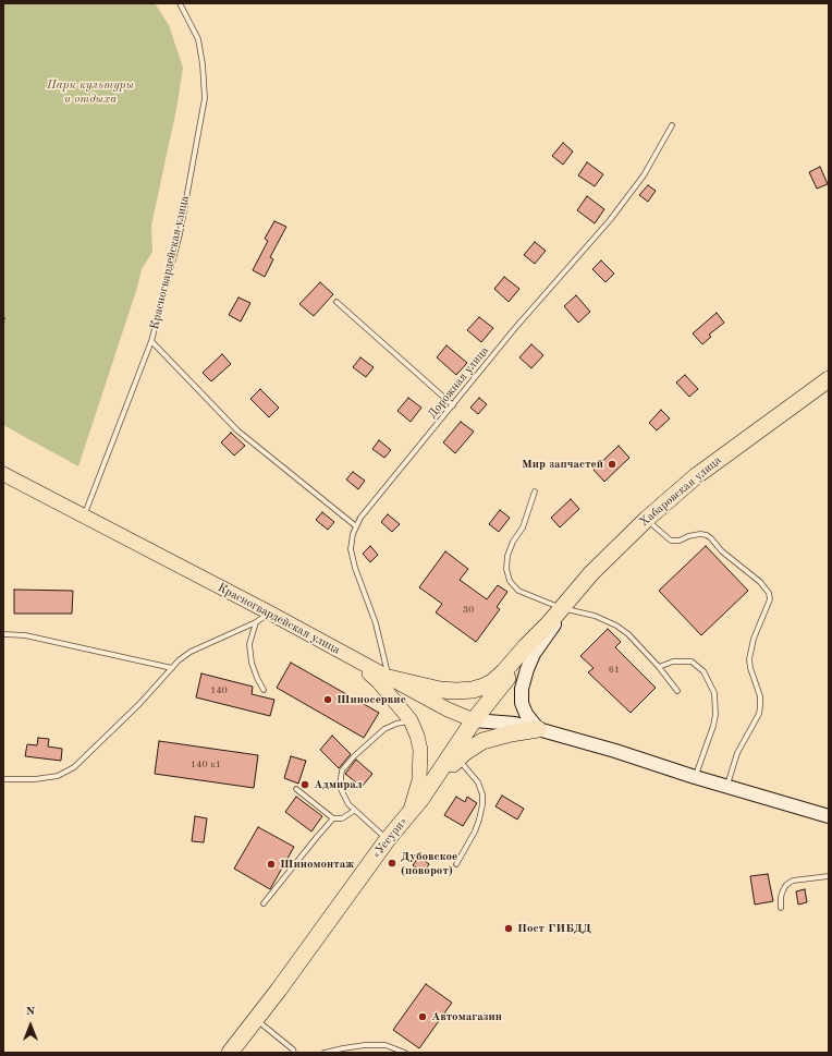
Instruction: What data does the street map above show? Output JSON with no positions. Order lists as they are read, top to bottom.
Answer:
{
  "streets": {
    "highway": ["Хабаровская улица", "«Уссури»"],
    "main road": ["Красногвардейская улица"],
    "lane": ["Дорожная улица"]
  },
  "crossings": [
    ["Красногвардейская улица", "Дорожная улица"],
    ["Красногвардейская улица", "«Уссури»"],
    ["Хабаровская улица", "«Уссури»"]
  ],
  "parks": ["Парк культуры и отдыха"],
  "places": [
    "Мир запчастей",
    "Шиносервис",
    "Адмирал",
    "Дубовское (поворот)",
    "Шиномонтаж",
    "Пост ГИБДД",
    "Автомагазин"
  ],
  "house_numbers": [
    "30",
    "61",
    "140",
    "140 к1"
  ],
  "north": "top"
}
